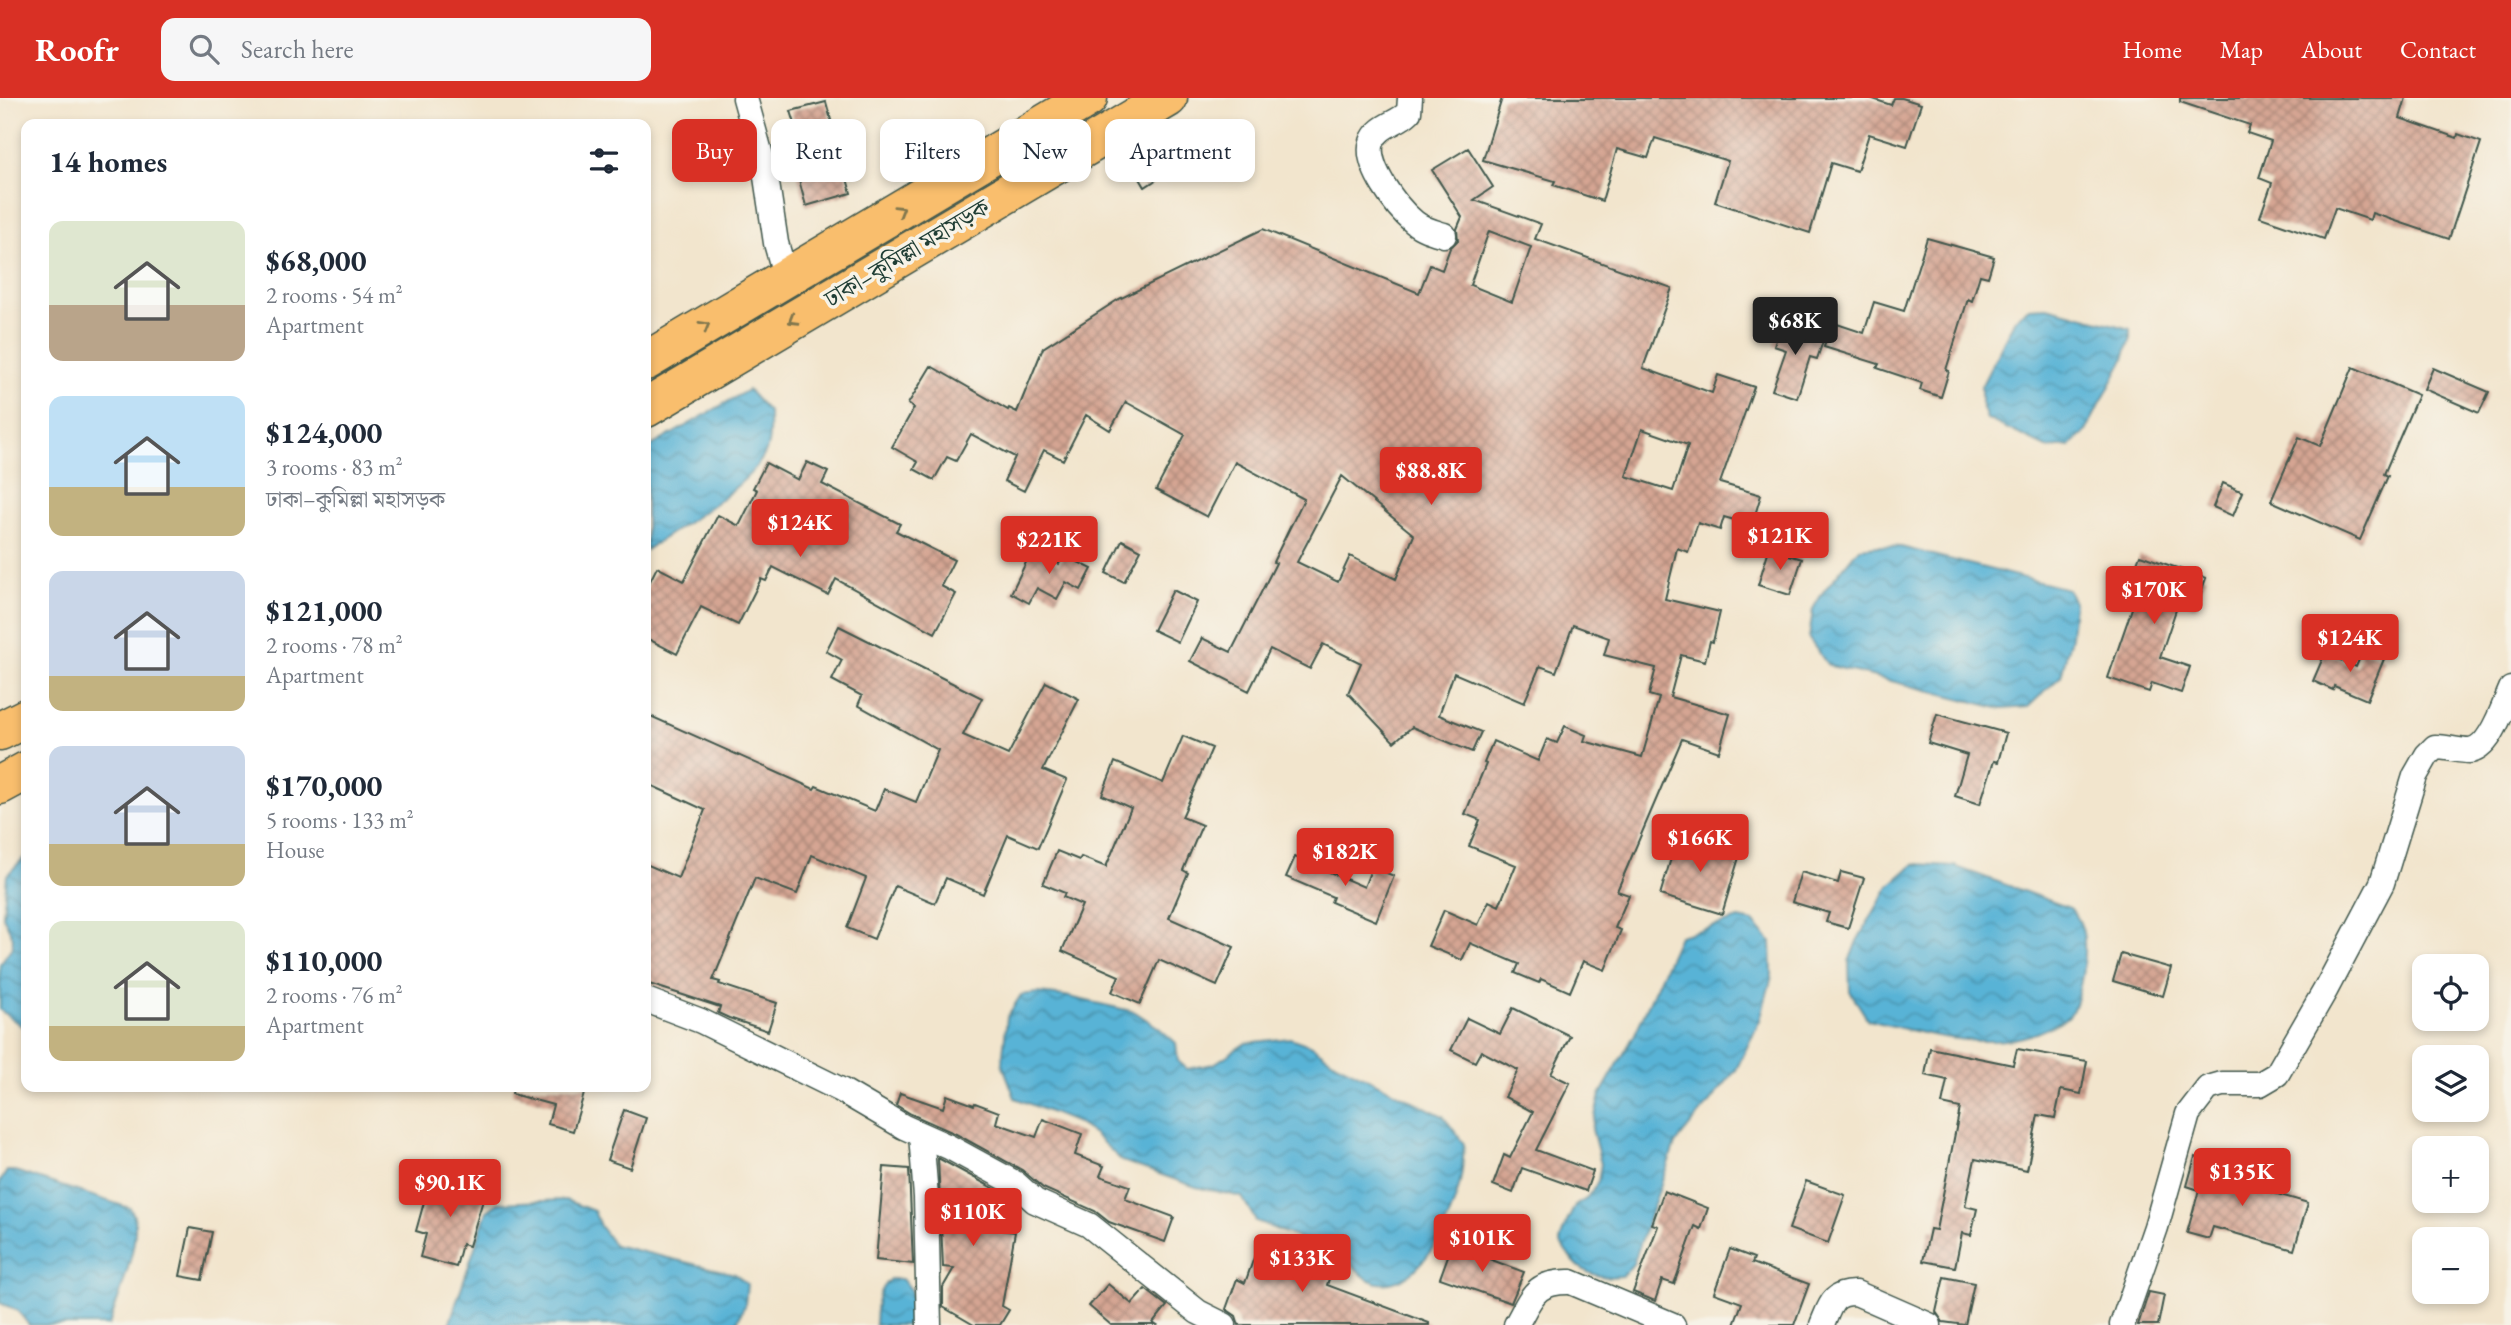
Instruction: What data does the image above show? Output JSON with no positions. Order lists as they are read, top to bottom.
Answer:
{
  "streets": {
    "highway": ["ঢাকা–কুমিল্লা মহাসড়ক"]
  },
  "page": {
    "header": "Roofr",
    "search": "Search here",
    "nav": [
      "Home",
      "Map",
      "About",
      "Contact"
    ],
    "chip": [
      "Buy",
      "Rent",
      "Filters",
      "New",
      "Apartment"
    ],
    "heading": "14 homes",
    "list": [
      {
        "name": "$68,000",
        "note": "2 rooms · 54 m² · Apartment"
      },
      {
        "name": "$124,000",
        "note": "3 rooms · 83 m² · ঢাকা–কুমিল্লা মহাসড়ক"
      },
      {
        "name": "$121,000",
        "note": "2 rooms · 78 m² · Apartment"
      },
      {
        "name": "$170,000",
        "note": "5 rooms · 133 m² · House"
      },
      {
        "name": "$110,000",
        "note": "2 rooms · 76 m² · Apartment"
      }
    ],
    "price": [
      "$68K",
      "$88.8K",
      "$124K",
      "$121K",
      "$221K",
      "$170K",
      "$124K",
      "$166K",
      "$182K",
      "$135K",
      "$90.1K",
      "$110K",
      "$101K",
      "$133K"
    ],
    "map_buttons": ["+", "−"]
  }
}
